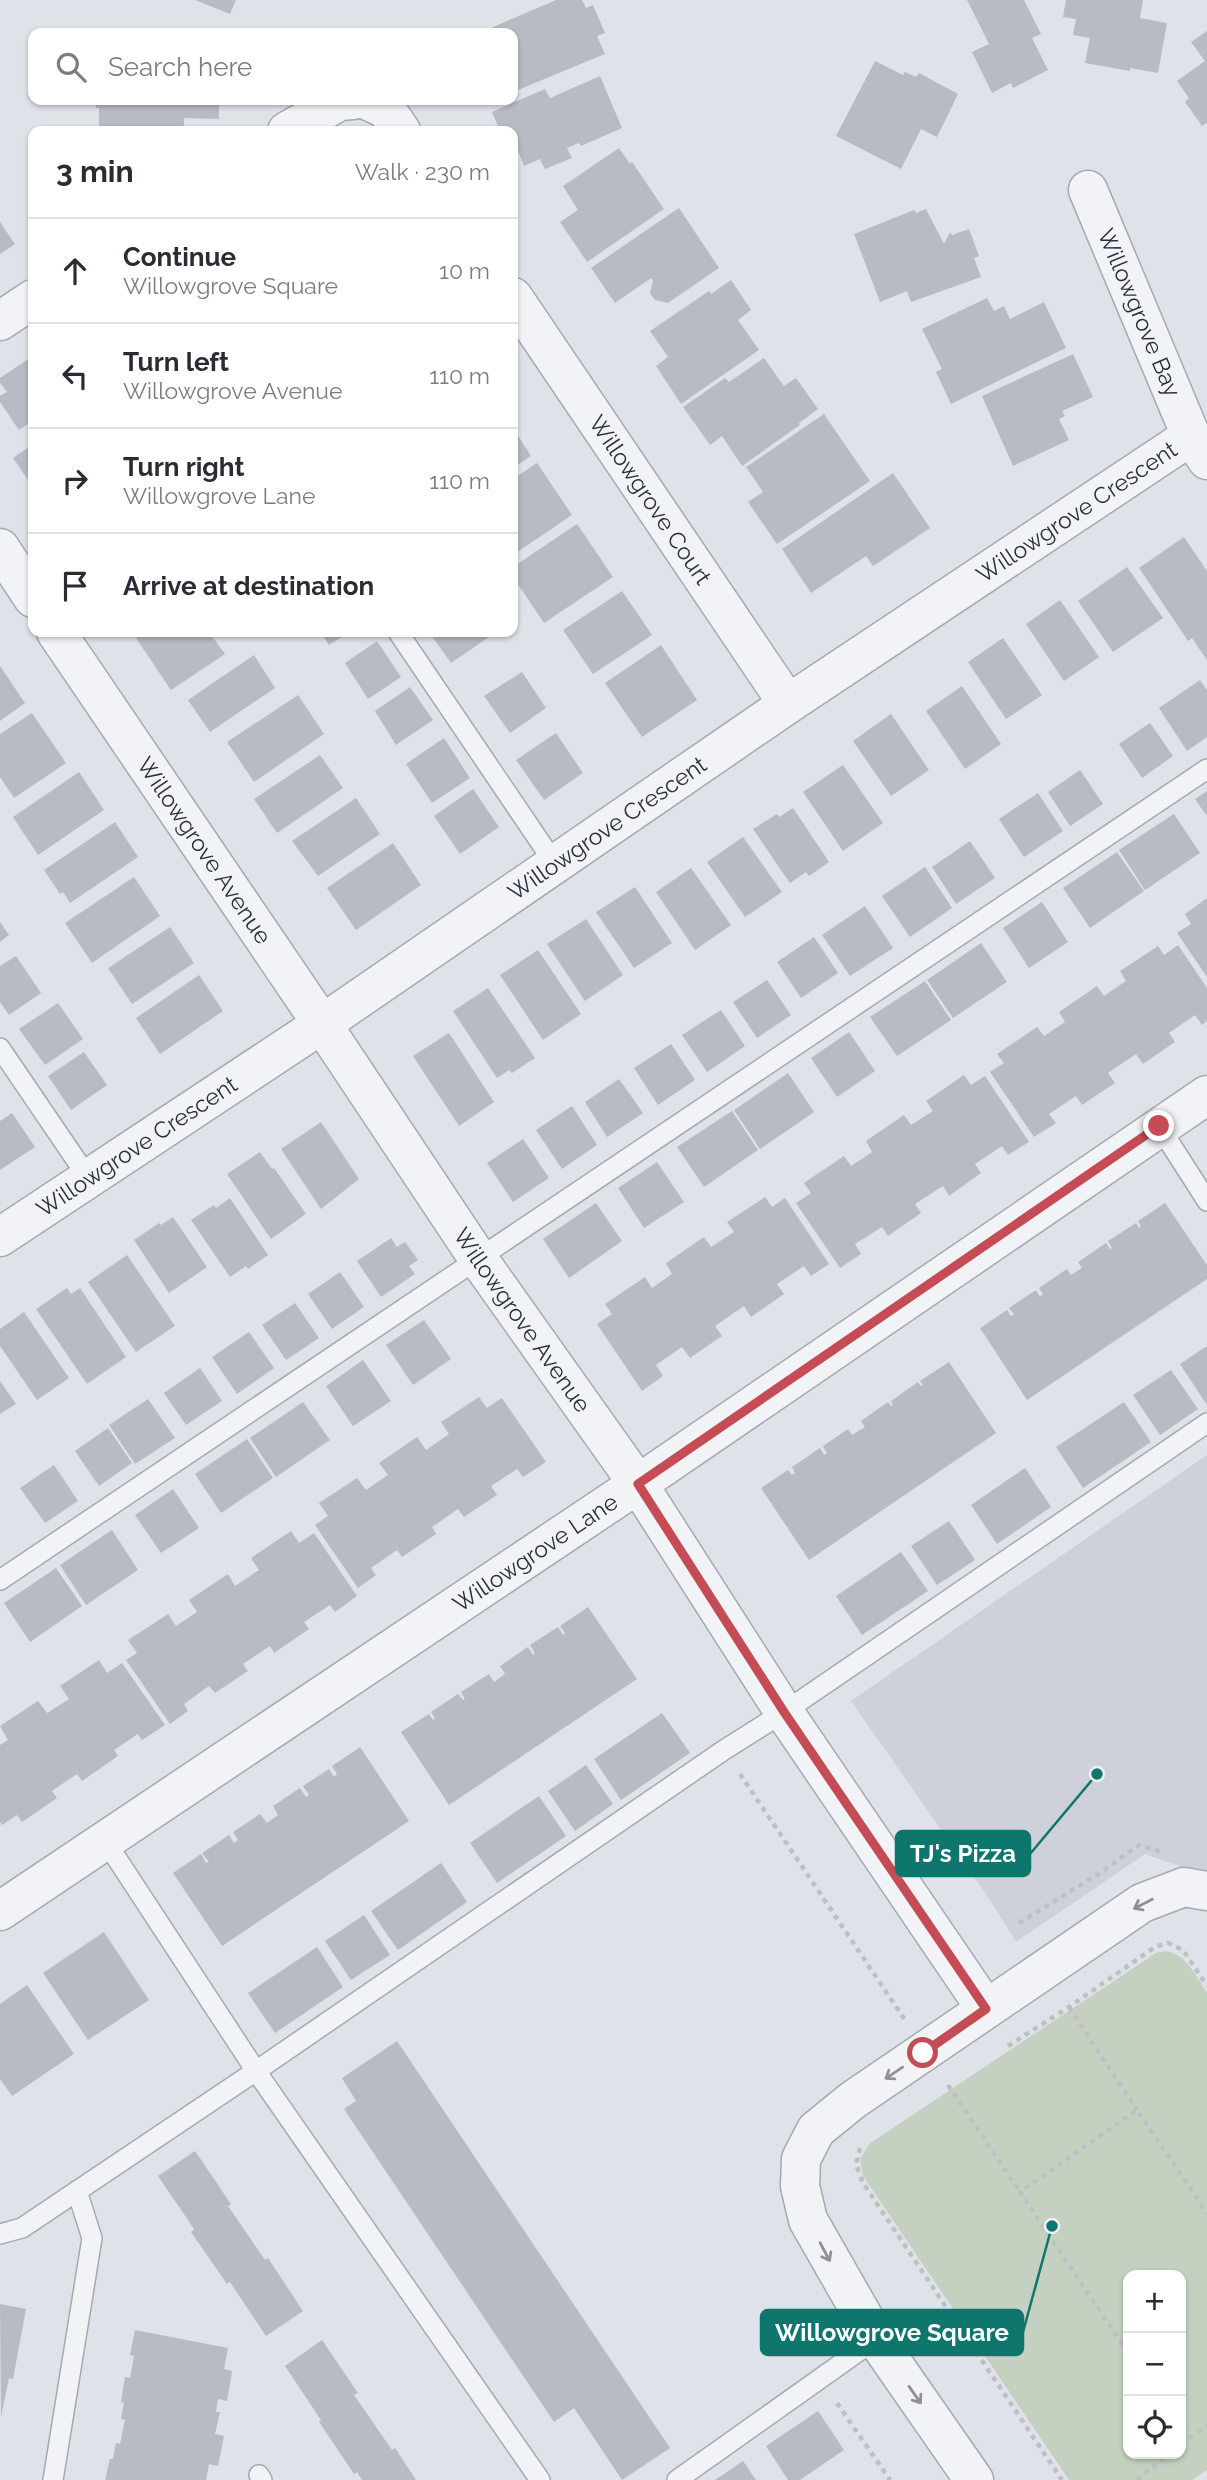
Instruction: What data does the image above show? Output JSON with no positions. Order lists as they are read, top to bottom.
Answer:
{
  "streets": {
    "street": [
      "Willowgrove Bay",
      "Willowgrove Court",
      "Willowgrove Crescent",
      "Willowgrove Avenue",
      "Willowgrove Lane"
    ]
  },
  "crossings": [
    ["Willowgrove Bay", "Willowgrove Crescent"],
    ["Willowgrove Court", "Willowgrove Crescent"],
    ["Willowgrove Crescent", "Willowgrove Avenue"],
    ["Willowgrove Avenue", "Willowgrove Lane"]
  ],
  "places": ["TJ's Pizza", "Willowgrove Square"],
  "page": {
    "search": "Search here",
    "heading": ["3 min", "Walk · 230 m"],
    "list": [
      ["Continue", "Willowgrove Square", "10 m"],
      ["Turn left", "Willowgrove Avenue", "110 m"],
      ["Turn right", "Willowgrove Lane", "110 m"],
      "Arrive at destination"
    ],
    "map_buttons": ["+", "−"]
  }
}
